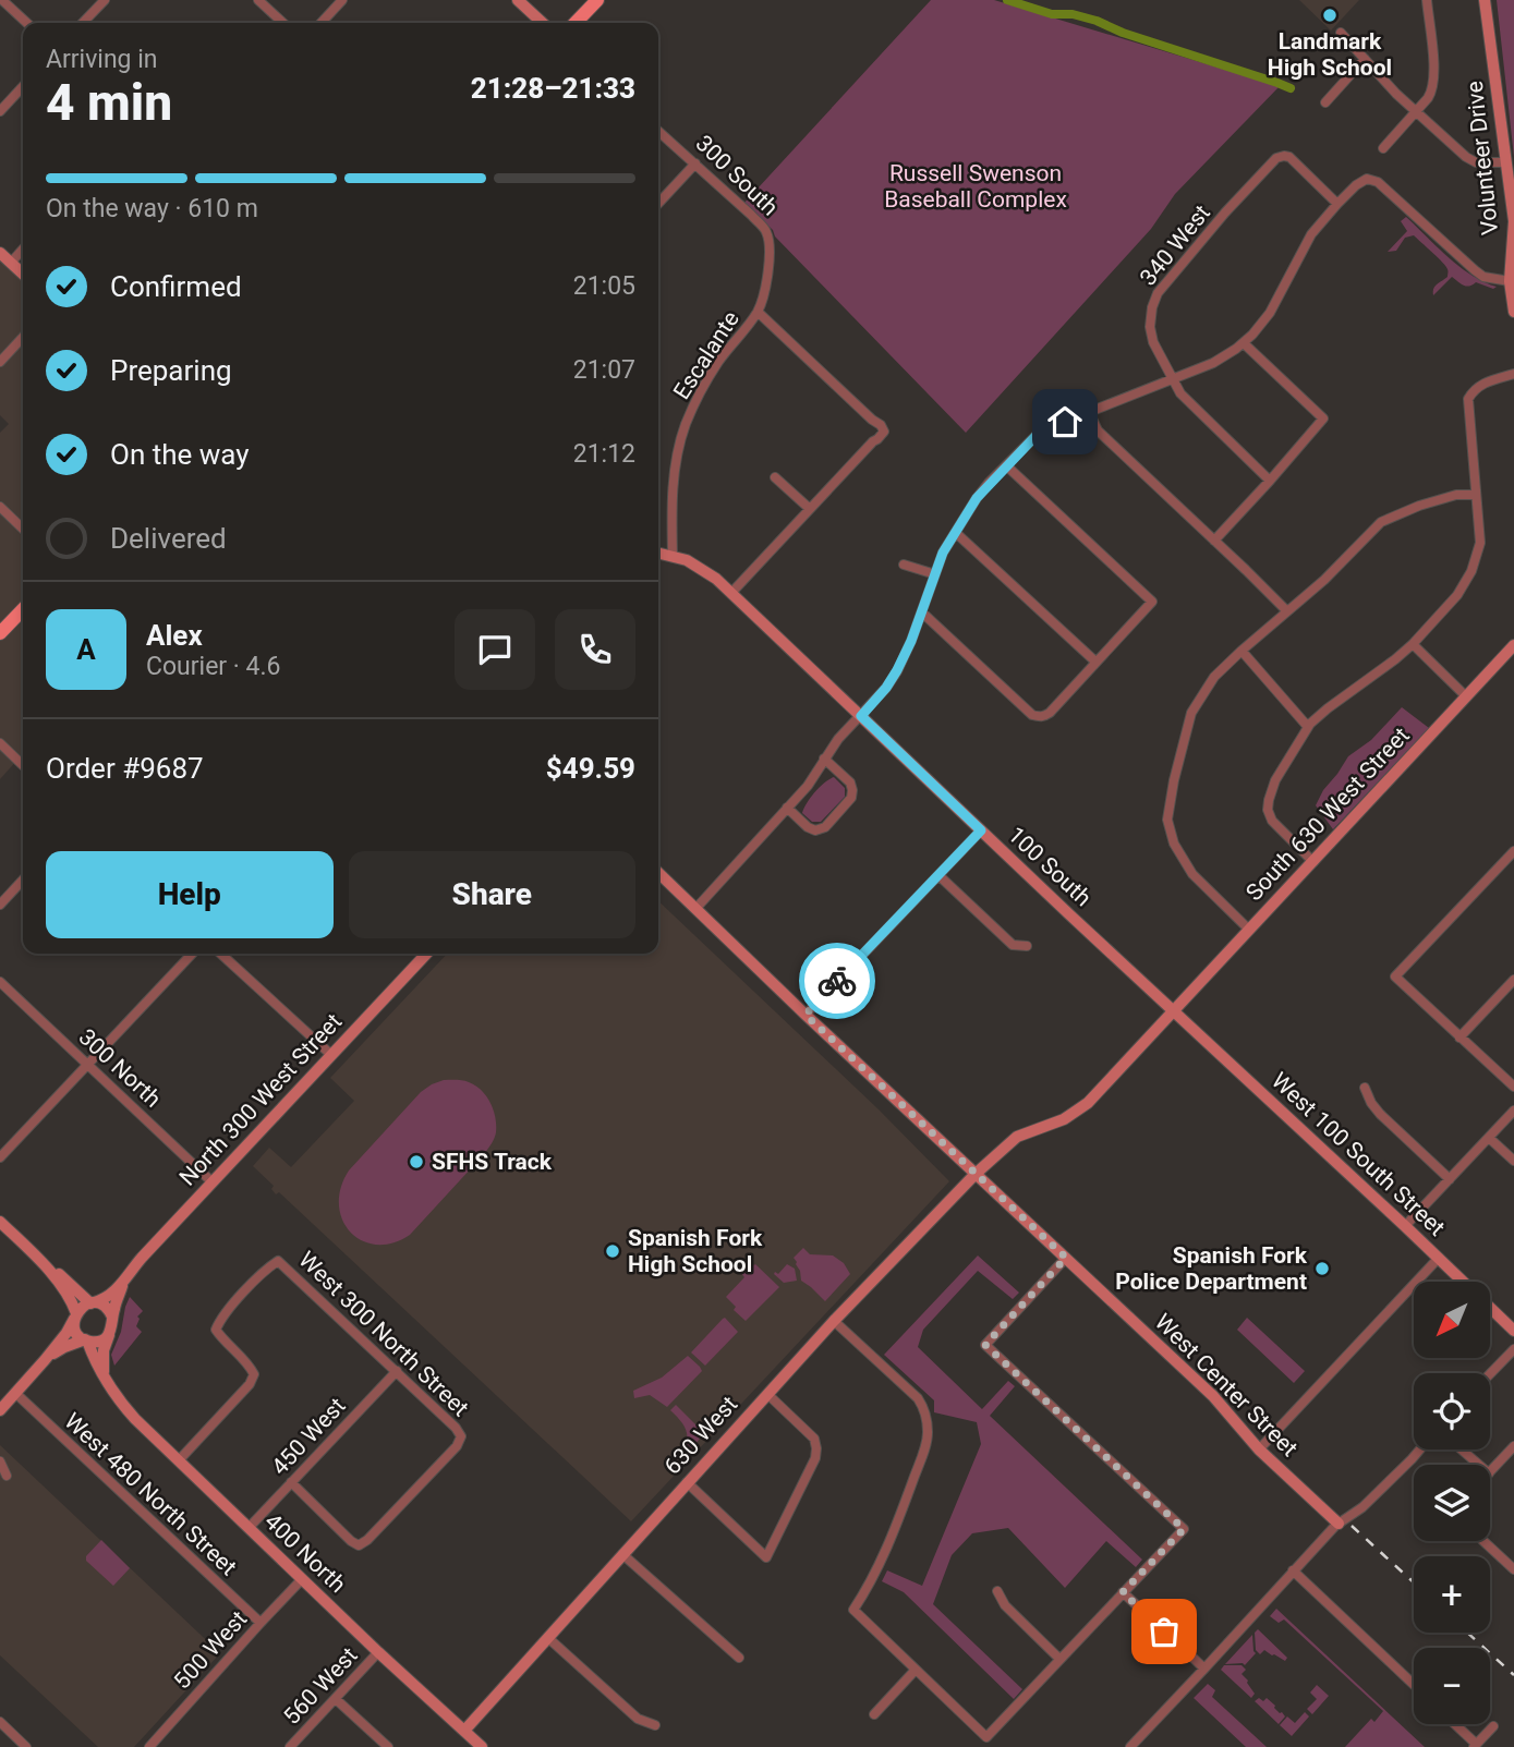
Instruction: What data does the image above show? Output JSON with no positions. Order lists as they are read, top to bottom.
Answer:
{
  "streets": {
    "street": [
      "Volunteer Drive",
      "300 South",
      "340 West",
      "Escalante",
      "South 630 West Street",
      "100 South",
      "300 North",
      "North 300 West Street",
      "West 100 South Street",
      "West 300 North Street",
      "West Center Street",
      "630 West",
      "450 West",
      "West 480 North Street",
      "400 North",
      "500 West",
      "560 West"
    ]
  },
  "crossings": [
    ["300 South", "Escalante"],
    ["Escalante", "100 South"],
    ["South 630 West Street", "100 South"],
    ["South 630 West Street", "West 100 South Street"],
    ["South 630 West Street", "West Center Street"],
    ["South 630 West Street", "630 West"],
    ["100 South", "West 100 South Street"],
    ["300 North", "North 300 West Street"],
    ["West 300 North Street", "450 West"],
    ["West 300 North Street", "400 North"],
    ["West Center Street", "630 West"],
    ["630 West", "400 North"],
    ["450 West", "400 North"],
    ["West 480 North Street", "500 West"],
    ["400 North", "500 West"],
    ["400 North", "560 West"]
  ],
  "parks": ["Russell Swenson Baseball Complex"],
  "places": [
    "Landmark High School",
    "SFHS Track",
    "Spanish Fork High School",
    "Spanish Fork Police Department"
  ],
  "north": "bottom left",
  "page": {
    "heading": ["4 min", "Arriving in", "21:28–21:33"],
    "panel": [
      "Alex",
      "Courier · 4.6",
      "Order #9687",
      "$49.59"
    ],
    "bar": "On the way · 610 m",
    "list": [
      ["Confirmed", "21:05"],
      ["Preparing", "21:07"],
      ["On the way", "21:12"],
      "Delivered"
    ],
    "round": "A",
    "buttons": ["Help", "Share"],
    "map_buttons": ["+", "−"]
  }
}
